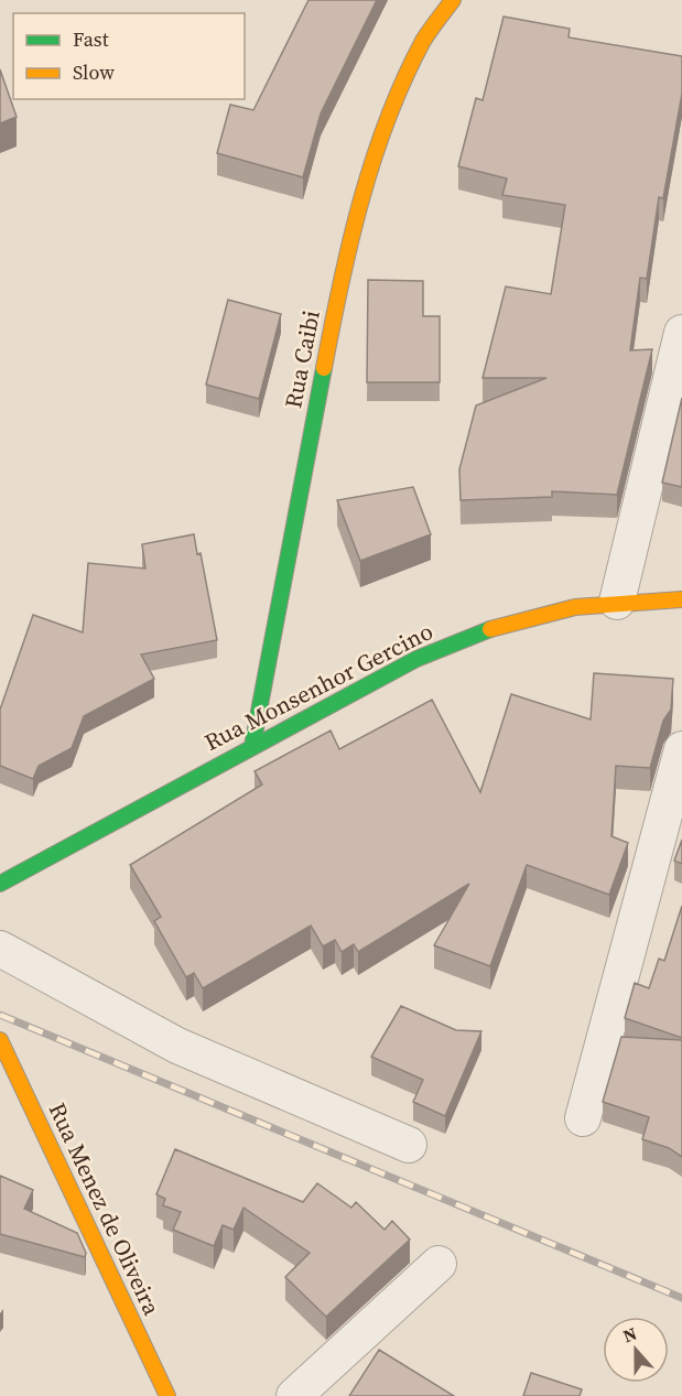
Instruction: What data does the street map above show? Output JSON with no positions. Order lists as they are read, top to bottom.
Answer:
{
  "streets": {
    "main road": ["Rua Caibi", "Rua Monsenhor Gercino", "Rua Menez de Oliveira"]
  },
  "crossings": [
    ["Rua Caibi", "Rua Monsenhor Gercino"]
  ],
  "legend": ["Fast", "Slow"],
  "north": "top"
}
